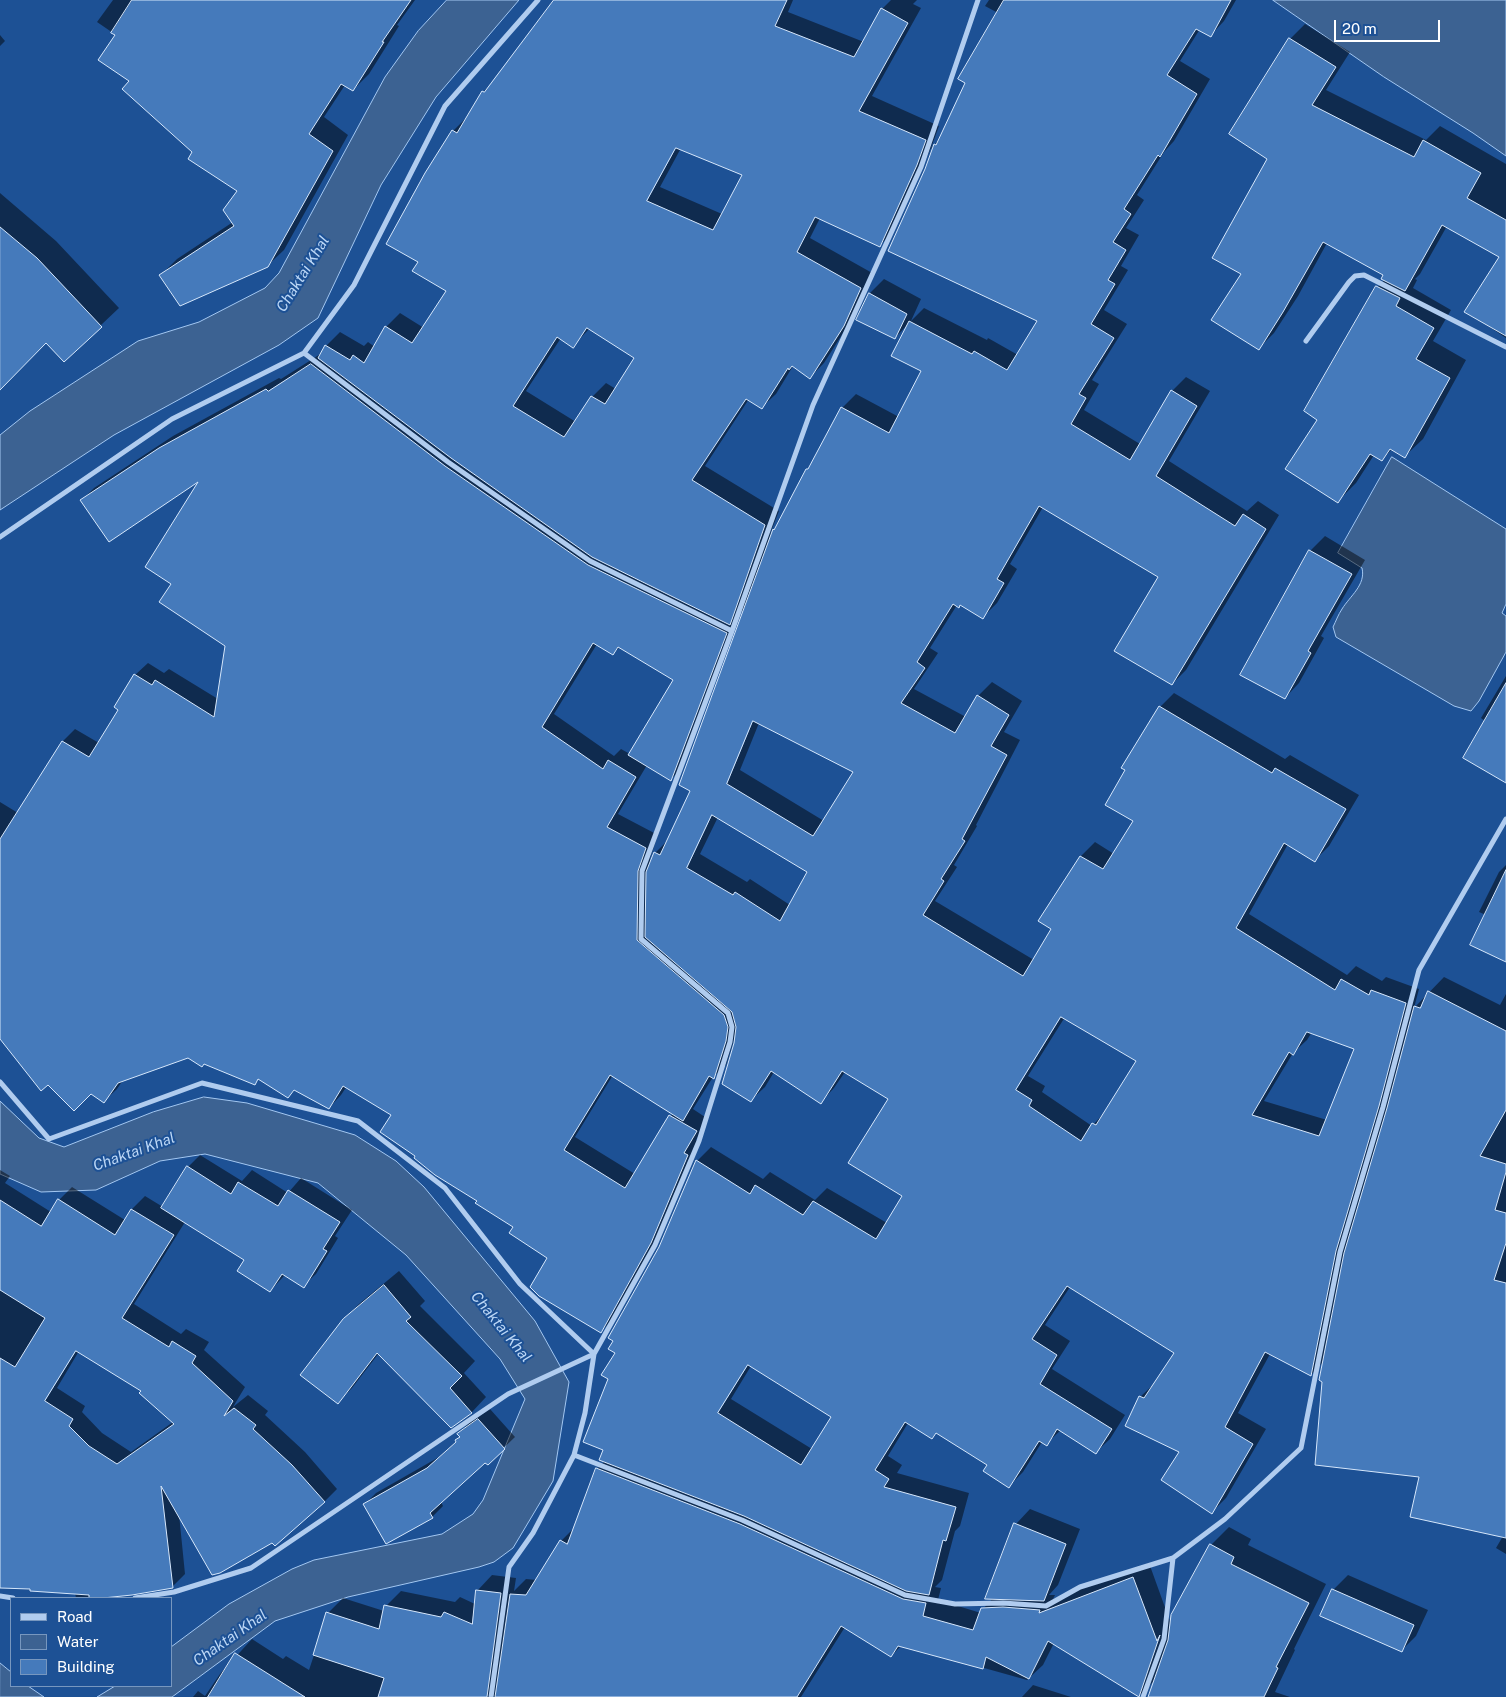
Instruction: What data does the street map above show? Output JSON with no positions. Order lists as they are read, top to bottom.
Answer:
{
  "water": ["Chaktai Khal"],
  "legend": ["Road", "Water", "Building"],
  "scale_bar": "20 m"
}
